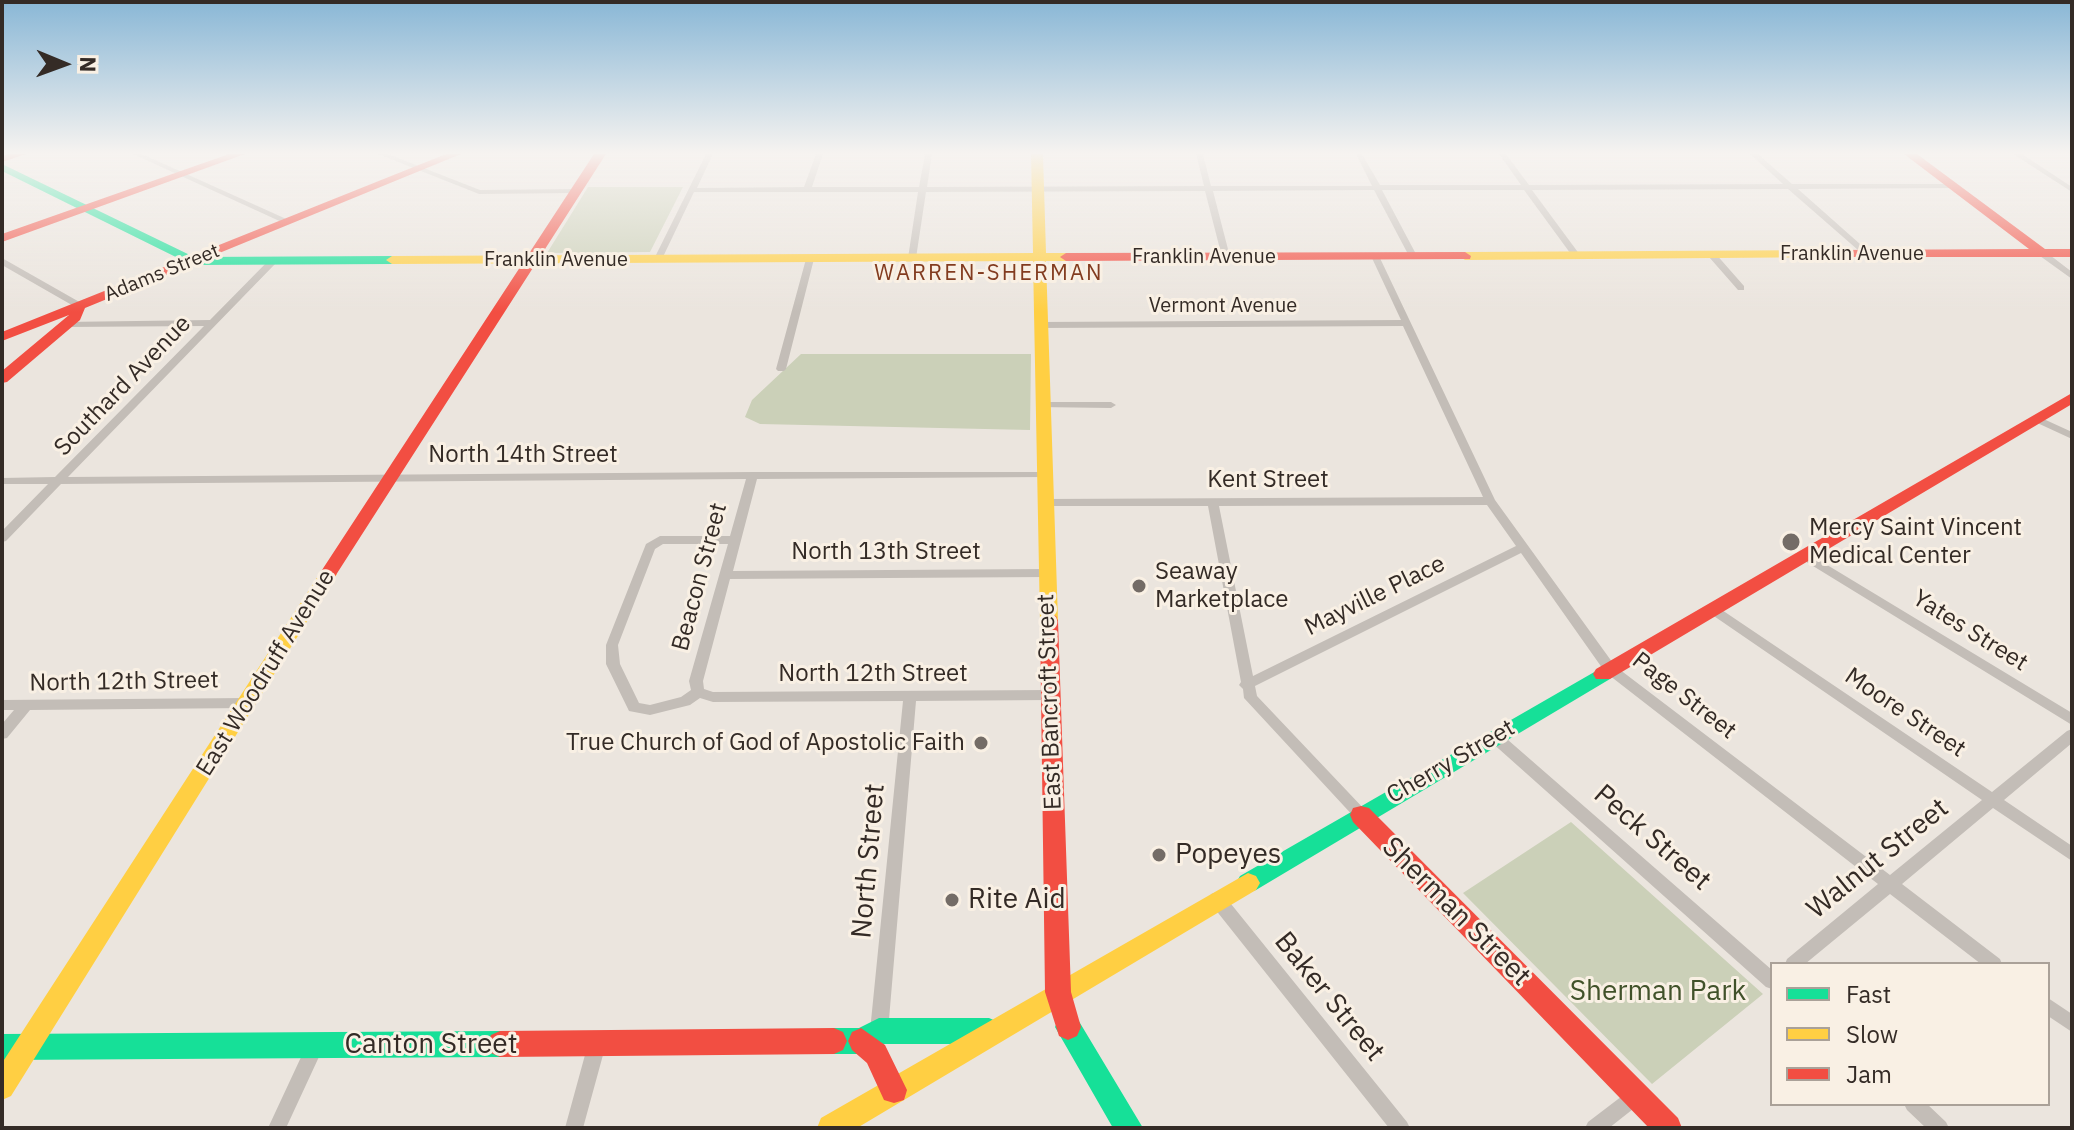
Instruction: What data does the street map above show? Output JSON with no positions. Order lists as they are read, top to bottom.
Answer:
{
  "streets": {
    "street": [
      "Franklin Avenue",
      "Adams Street",
      "Vermont Avenue",
      "Southard Avenue",
      "North 14th Street",
      "Kent Street",
      "North 13th Street",
      "Beacon Street",
      "Mayville Place",
      "Yates Street",
      "East Woodruff Avenue",
      "North 12th Street",
      "Page Street",
      "East Bancroft Street",
      "Moore Street",
      "Cherry Street",
      "Peck Street",
      "Walnut Street",
      "North Street",
      "Sherman Street",
      "Baker Street",
      "Canton Street"
    ]
  },
  "crossings": [
    ["Franklin Avenue", "Adams Street"],
    ["Franklin Avenue", "Southard Avenue"],
    ["Franklin Avenue", "East Woodruff Avenue"],
    ["Franklin Avenue", "Page Street"],
    ["Franklin Avenue", "East Bancroft Street"],
    ["Vermont Avenue", "Page Street"],
    ["Vermont Avenue", "East Bancroft Street"],
    ["Southard Avenue", "North 14th Street"],
    ["North 14th Street", "Beacon Street"],
    ["North 14th Street", "East Woodruff Avenue"],
    ["North 14th Street", "East Bancroft Street"],
    ["Kent Street", "Page Street"],
    ["Kent Street", "East Bancroft Street"],
    ["Kent Street", "Sherman Street"],
    ["North 13th Street", "Beacon Street"],
    ["North 13th Street", "East Bancroft Street"],
    ["Beacon Street", "North 12th Street"],
    ["Mayville Place", "Page Street"],
    ["Mayville Place", "Sherman Street"],
    ["Yates Street", "Cherry Street"],
    ["East Woodruff Avenue", "North 12th Street"],
    ["East Woodruff Avenue", "Canton Street"],
    ["North 12th Street", "East Bancroft Street"],
    ["North 12th Street", "North Street"],
    ["Page Street", "Cherry Street"],
    ["Page Street", "Walnut Street"],
    ["East Bancroft Street", "Cherry Street"],
    ["Moore Street", "Cherry Street"],
    ["Moore Street", "Walnut Street"],
    ["Cherry Street", "Peck Street"],
    ["Cherry Street", "Sherman Street"],
    ["Cherry Street", "Baker Street"],
    ["Cherry Street", "Canton Street"],
    ["North Street", "Canton Street"]
  ],
  "districts": ["WARREN-SHERMAN"],
  "parks": ["Sherman Park"],
  "places": [
    "Mercy Saint Vincent Medical Center",
    "Seaway Marketplace",
    "True Church of God of Apostolic Faith",
    "Popeyes",
    "Rite Aid"
  ],
  "legend": ["Fast", "Slow", "Jam"],
  "north": "right"
}
